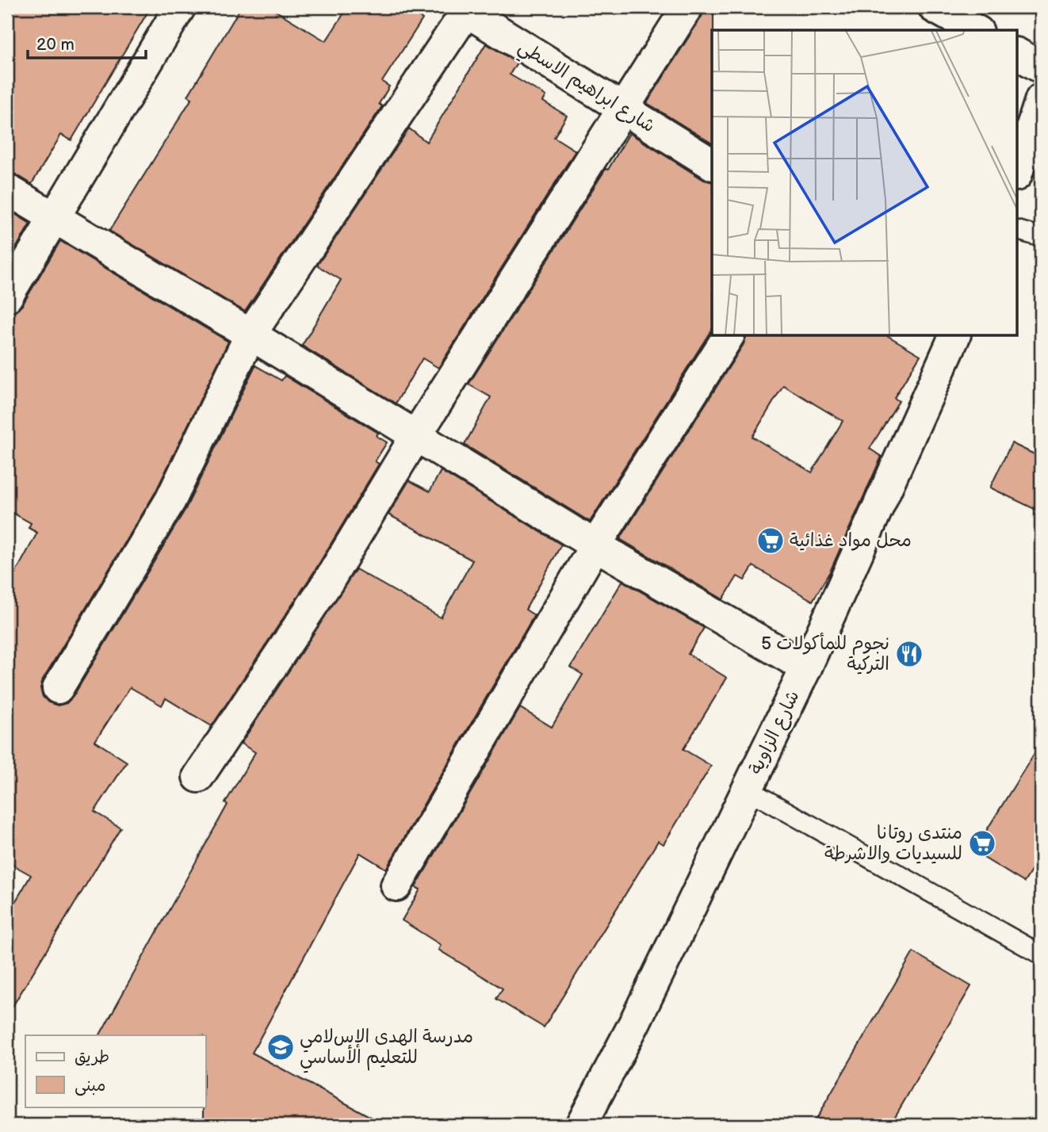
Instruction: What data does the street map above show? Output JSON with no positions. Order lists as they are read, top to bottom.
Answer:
{
  "streets": {
    "street": ["شارع ابراهيم الاسطي", "شارع الزاوية"]
  },
  "places": {
    "supermarket": ["محل مواد غذائية", "منتدى روتانا للسيديات والاشرطة"],
    "restaurant": ["5 نجوم للمأكولات التركية"],
    "school or university": ["مدرسة الهدى الإسﻻمي للتعليم الأساسي"]
  },
  "legend": ["طريق", "مبنى"],
  "scale_bar": "20 m"
}
